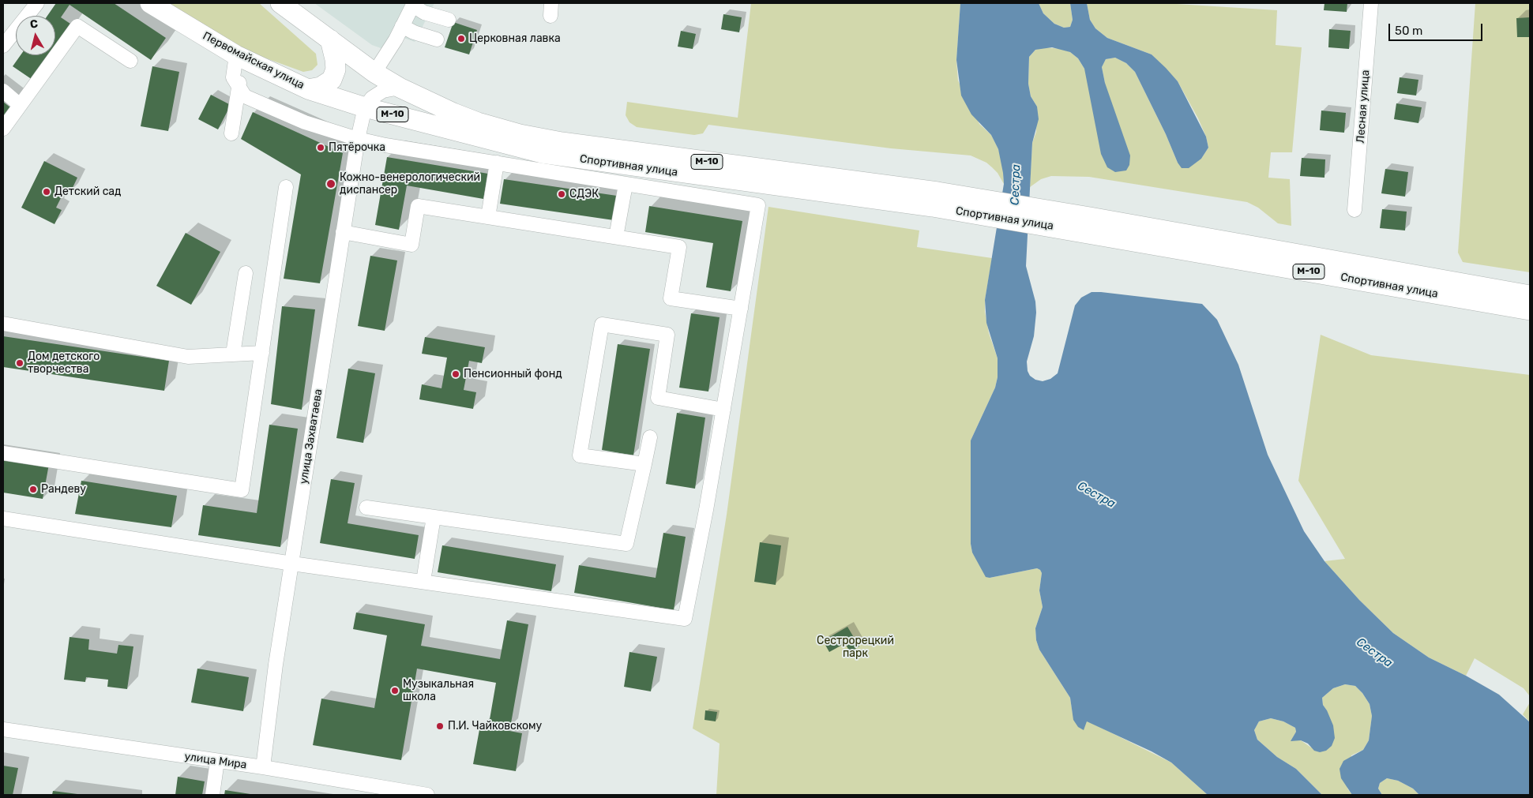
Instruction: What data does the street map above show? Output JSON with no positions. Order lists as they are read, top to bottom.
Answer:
{
  "streets": {
    "highway": ["Первомайская улица", "М-10", "Спортивная улица"],
    "street": ["Лесная улица", "улица Захватаева", "улица Мира"]
  },
  "crossings": [
    ["Первомайская улица", "М-10"],
    ["Первомайская улица", "Спортивная улица"],
    ["Первомайская улица", "улица Захватаева"],
    ["М-10", "Спортивная улица"],
    ["улица Захватаева", "улица Мира"]
  ],
  "water": ["Сестра"],
  "parks": ["Сестрорецкий парк"],
  "places": [
    "Церковная лавка",
    "Пятёрочка",
    "Кожно-венерологический диспансер",
    "Детский сад",
    "СДЭК",
    "Дом детского творчества",
    "Пенсионный фонд",
    "Рандеву",
    "Музыкальная школа",
    "П.И. Чайковскому"
  ],
  "scale_bar": "50 m",
  "north": "top"
}
